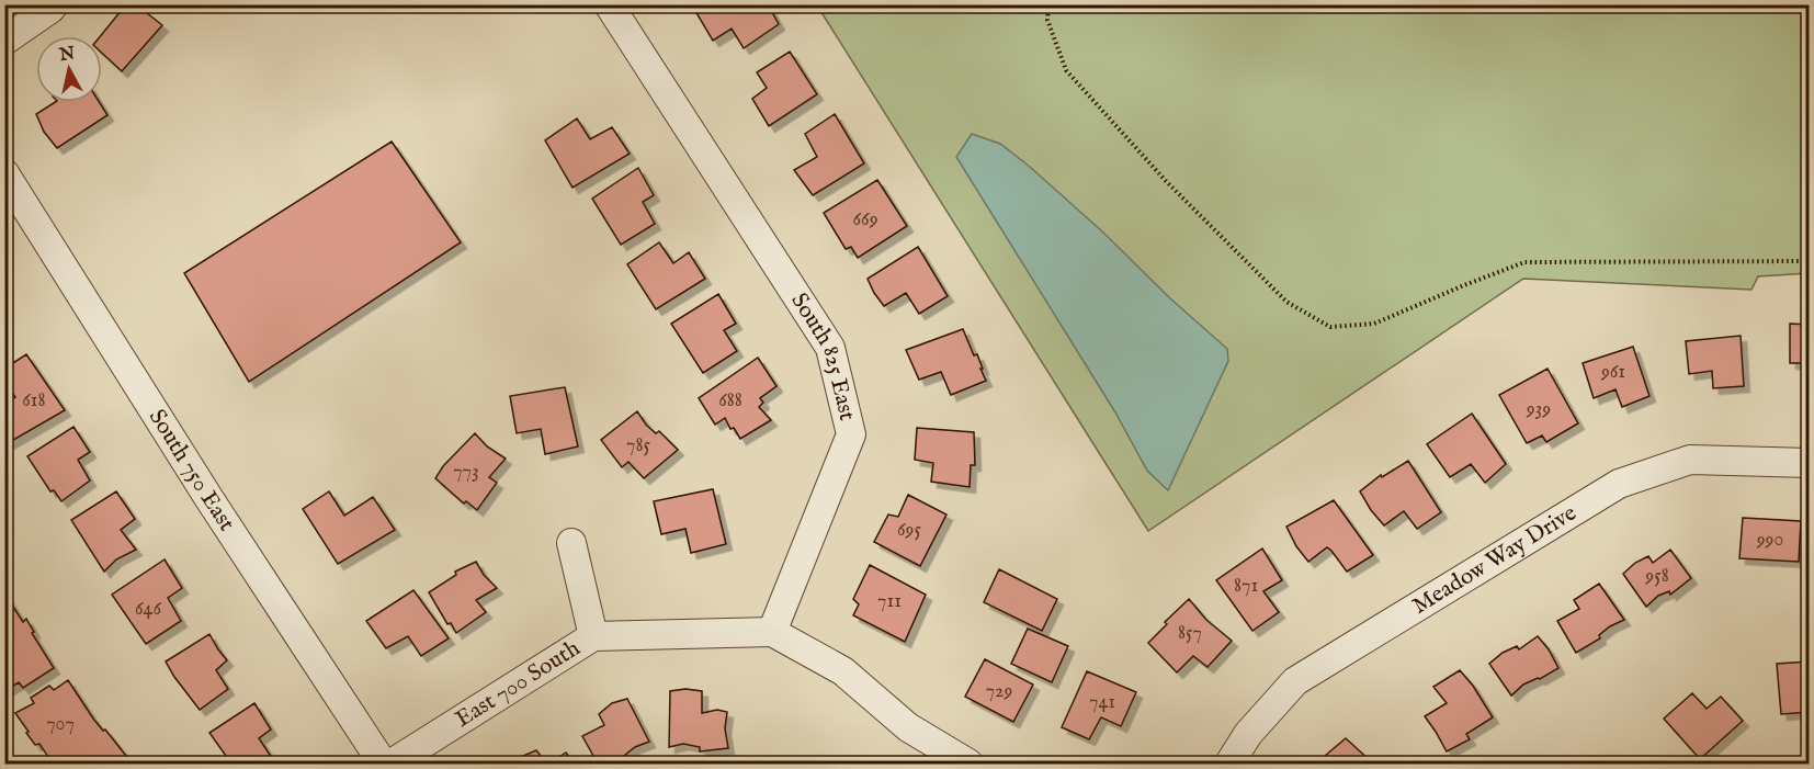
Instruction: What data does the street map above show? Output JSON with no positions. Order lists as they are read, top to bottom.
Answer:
{
  "streets": {
    "street": [
      "South 825 East",
      "South 750 East",
      "Meadow Way Drive",
      "East 700 South"
    ]
  },
  "crossings": [
    ["South 825 East", "East 700 South"]
  ],
  "house_numbers": [
    "669",
    "961",
    "618",
    "688",
    "939",
    "785",
    "773",
    "695",
    "990",
    "958",
    "871",
    "711",
    "646",
    "857",
    "729",
    "741",
    "707"
  ],
  "north": "top"
}
